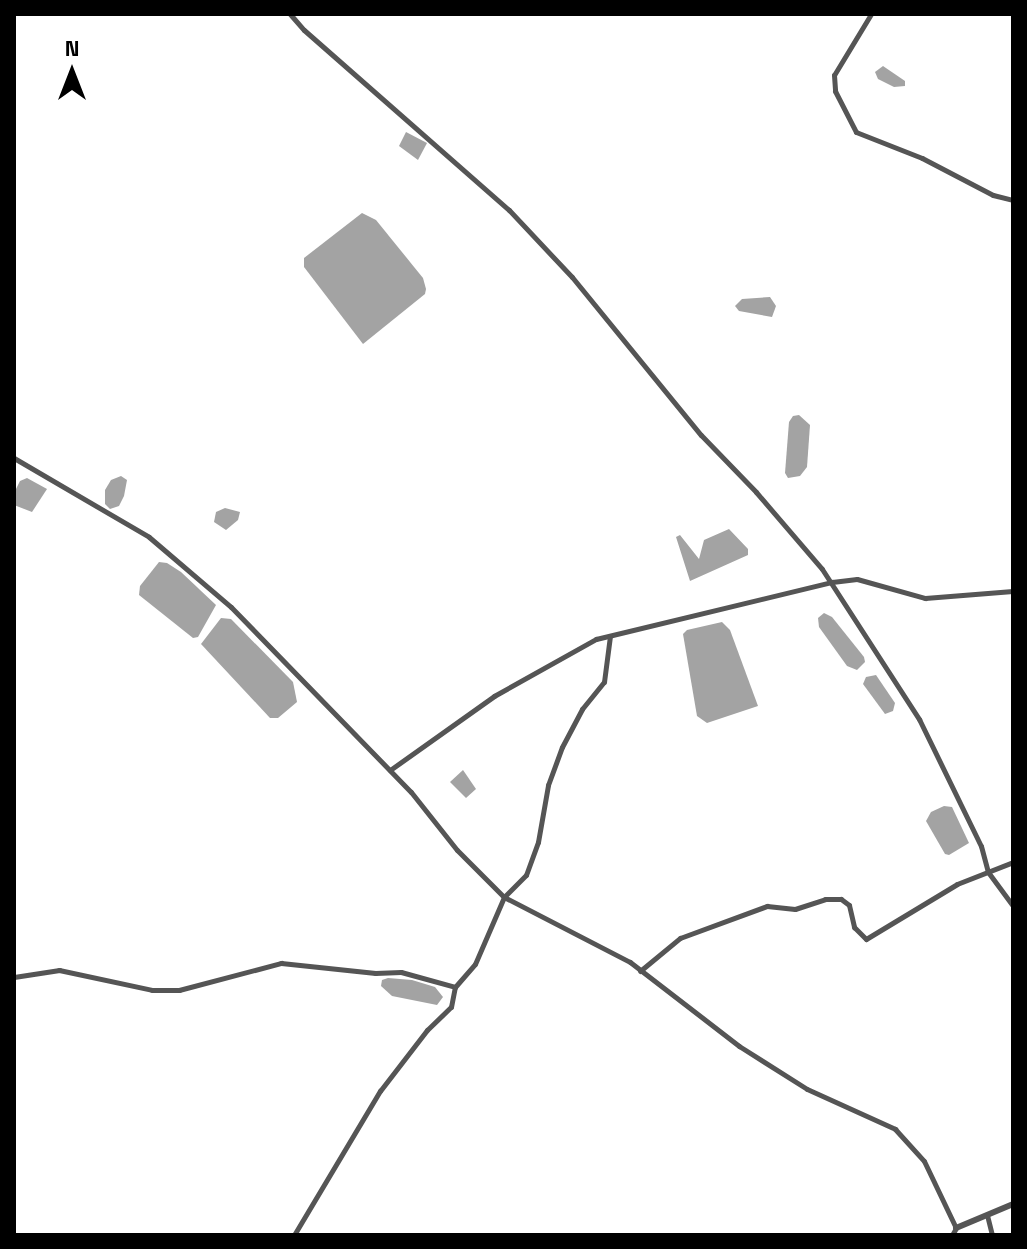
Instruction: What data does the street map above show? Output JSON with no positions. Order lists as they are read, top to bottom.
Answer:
{
  "north": "top"
}
